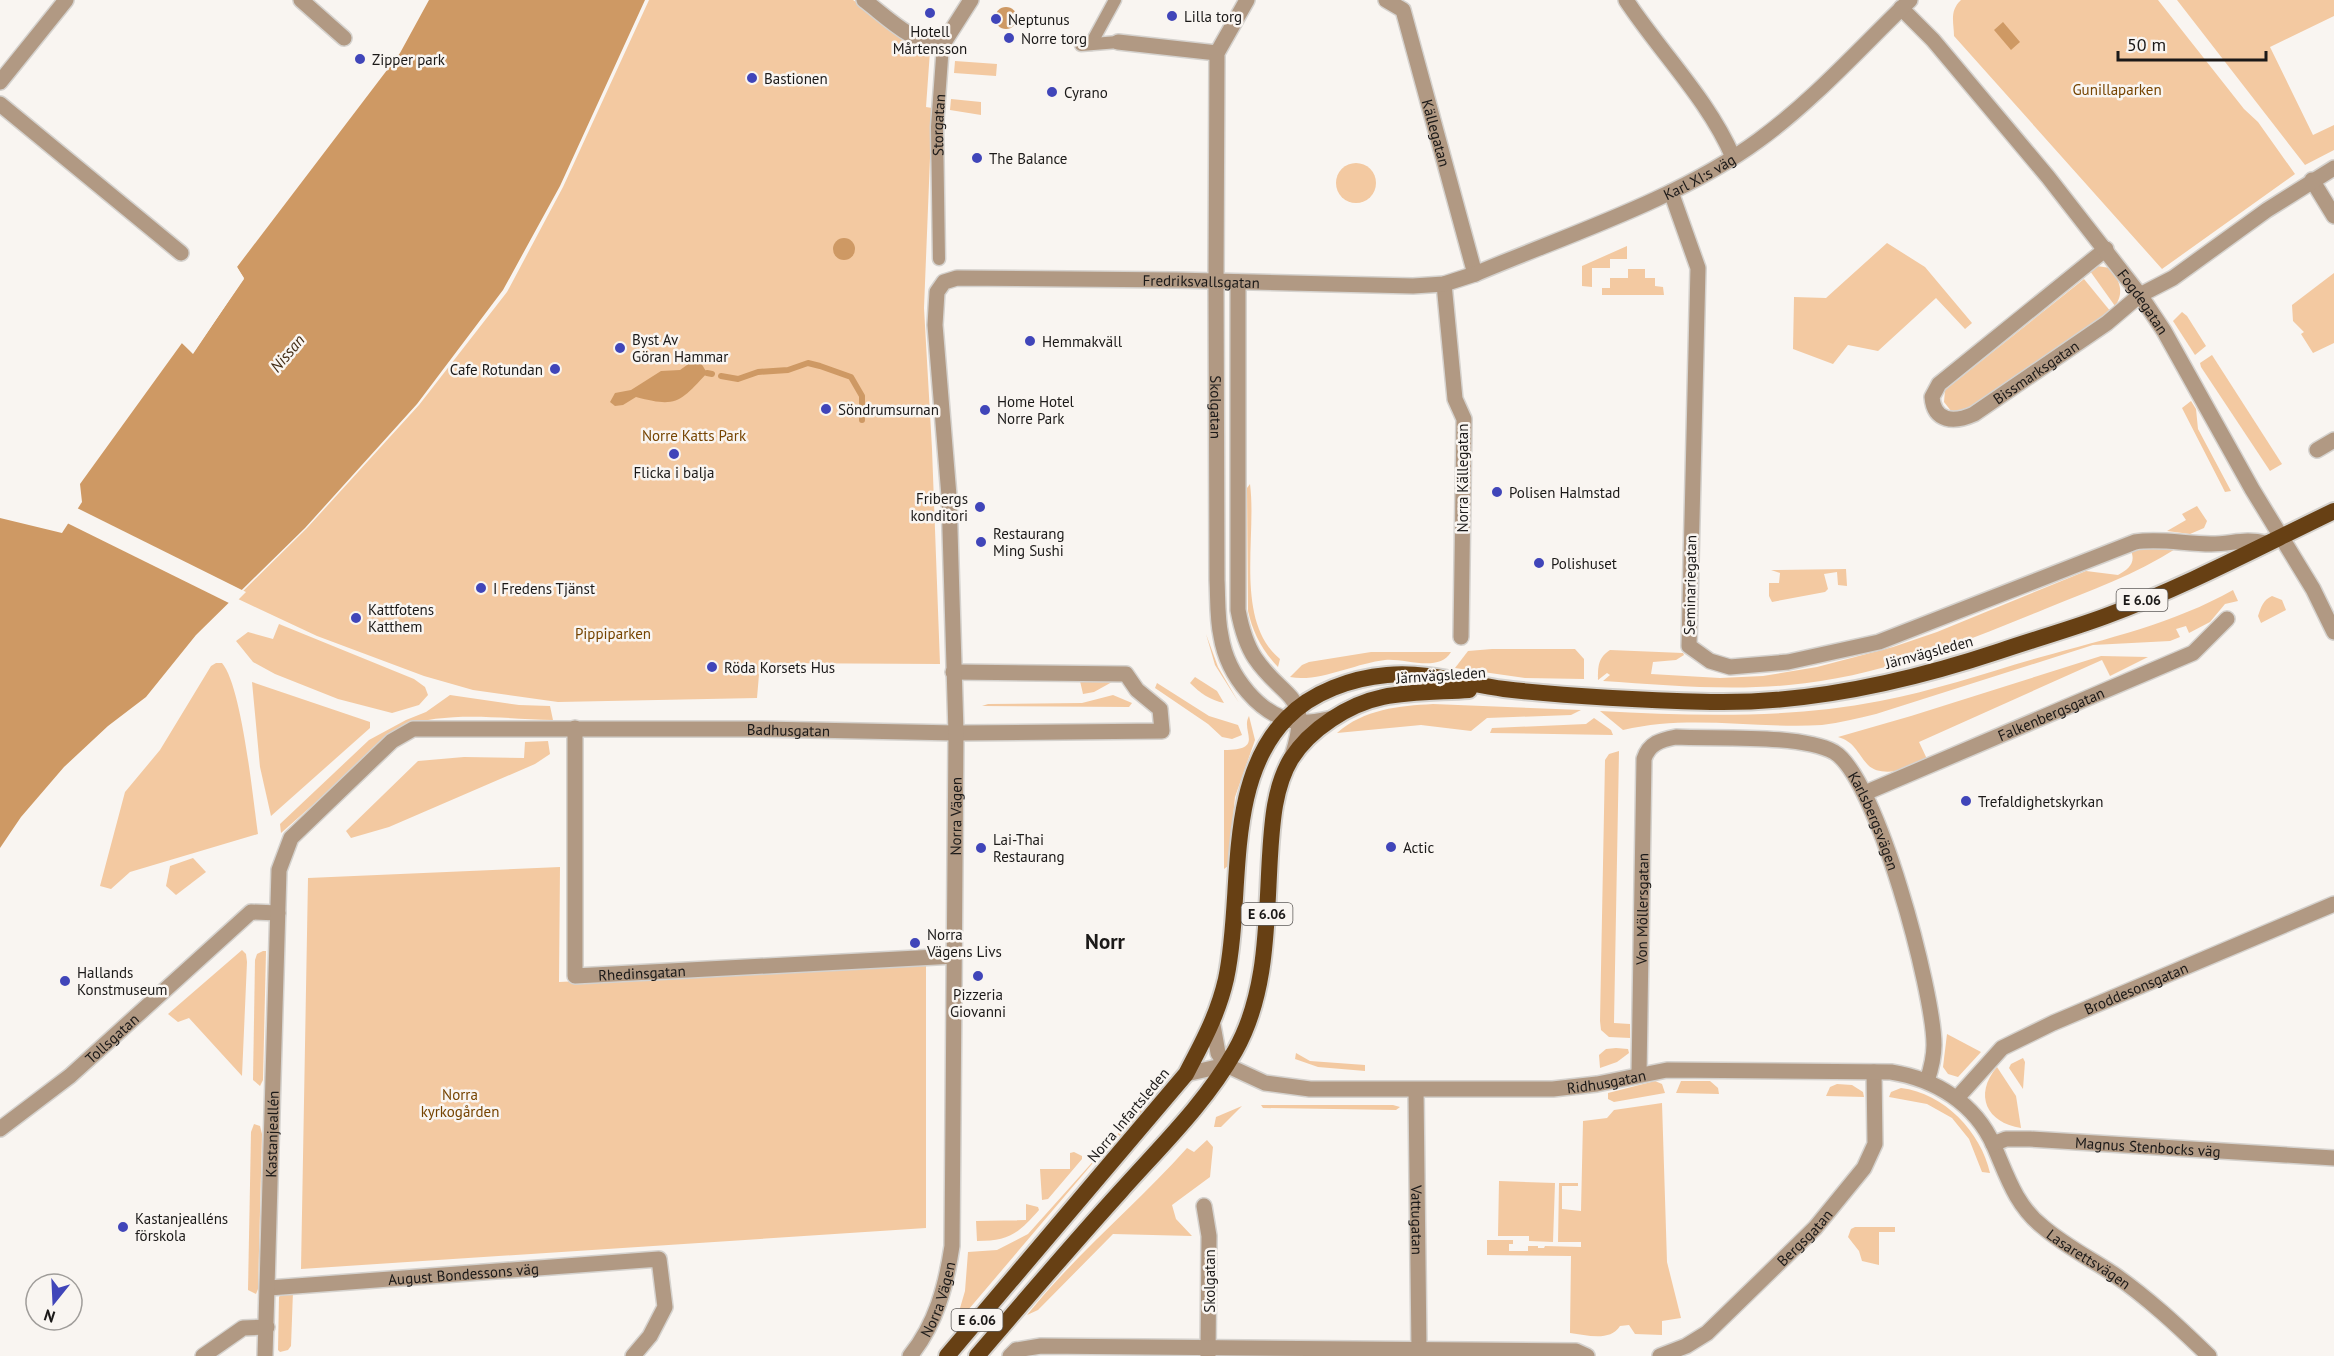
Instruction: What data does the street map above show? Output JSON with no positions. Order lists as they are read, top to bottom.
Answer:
{
  "streets": {
    "highway": ["E 6.06", "Järnvägsleden", "Norra Infartsleden"],
    "street": [
      "Storgatan",
      "Källegatan",
      "Karl XI:s väg",
      "Fredriksvallsgatan",
      "Fogdegatan",
      "Bissmarksgatan",
      "Skolgatan",
      "Norra Källegatan",
      "Seminariegatan",
      "Falkenbergsgatan",
      "Badhusgatan",
      "Norra Vägen",
      "Karlsbergsvägen",
      "Von Möllersgatan",
      "Rhedinsgatan",
      "Broddesonsgatan",
      "Tollsgatan",
      "Ridhusgatan",
      "Kastanjeallén",
      "Magnus Stenbocks väg",
      "Vattugatan",
      "Bergsgatan",
      "Lasarettsvägen",
      "August Bondessons väg"
    ]
  },
  "crossings": [
    ["Källegatan", "Karl XI:s väg"],
    ["Karl XI:s väg", "Fredriksvallsgatan"],
    ["Karl XI:s väg", "Fogdegatan"],
    ["Karl XI:s väg", "Norra Källegatan"],
    ["Karl XI:s väg", "Seminariegatan"],
    ["Fredriksvallsgatan", "Skolgatan"],
    ["Fredriksvallsgatan", "Norra Källegatan"],
    ["Fredriksvallsgatan", "Norra Vägen"],
    ["Fogdegatan", "Bissmarksgatan"],
    ["Fogdegatan", "Seminariegatan"],
    ["Fogdegatan", "Järnvägsleden"],
    ["Skolgatan", "Järnvägsleden"],
    ["Skolgatan", "Norra Infartsleden"],
    ["Seminariegatan", "Järnvägsleden"],
    ["E 6.06", "Järnvägsleden"],
    ["E 6.06", "Ridhusgatan"],
    ["Järnvägsleden", "Norra Infartsleden"],
    ["Falkenbergsgatan", "Karlsbergsvägen"],
    ["Badhusgatan", "Norra Vägen"],
    ["Badhusgatan", "Rhedinsgatan"],
    ["Badhusgatan", "Tollsgatan"],
    ["Badhusgatan", "Kastanjeallén"],
    ["Norra Vägen", "Rhedinsgatan"],
    ["Karlsbergsvägen", "Von Möllersgatan"],
    ["Karlsbergsvägen", "Ridhusgatan"],
    ["Von Möllersgatan", "Ridhusgatan"],
    ["Broddesonsgatan", "Ridhusgatan"],
    ["Tollsgatan", "Kastanjeallén"],
    ["Ridhusgatan", "Magnus Stenbocks väg"],
    ["Ridhusgatan", "Vattugatan"],
    ["Ridhusgatan", "Bergsgatan"],
    ["Ridhusgatan", "Lasarettsvägen"],
    ["Kastanjeallén", "August Bondessons väg"],
    ["Magnus Stenbocks väg", "Lasarettsvägen"]
  ],
  "districts": ["Norr"],
  "water": ["Nissan"],
  "parks": [
    "Gunillaparken",
    "Norre Katts Park",
    "Pippiparken",
    "Norra kyrkogården"
  ],
  "places": [
    "Hotell Mårtensson",
    "Lilla torg",
    "Neptunus",
    "Norre torg",
    "Zipper park",
    "Bastionen",
    "Cyrano",
    "The Balance",
    "Hemmakväll",
    "Byst Av Göran Hammar",
    "Cafe Rotundan",
    "Söndrumsurnan",
    "Home Hotel Norre Park",
    "Flicka i balja",
    "Polisen Halmstad",
    "Fribergs konditori",
    "Restaurang Ming Sushi",
    "Polishuset",
    "I Fredens Tjänst",
    "Kattfotens Katthem",
    "Röda Korsets Hus",
    "Trefaldighetskyrkan",
    "Actic",
    "Lai-Thai Restaurang",
    "Norra Vägens Livs",
    "Pizzeria Giovanni",
    "Hallands Konstmuseum",
    "Kastanjealléns förskola"
  ],
  "scale_bar": "50 m",
  "north": "bottom"
}
